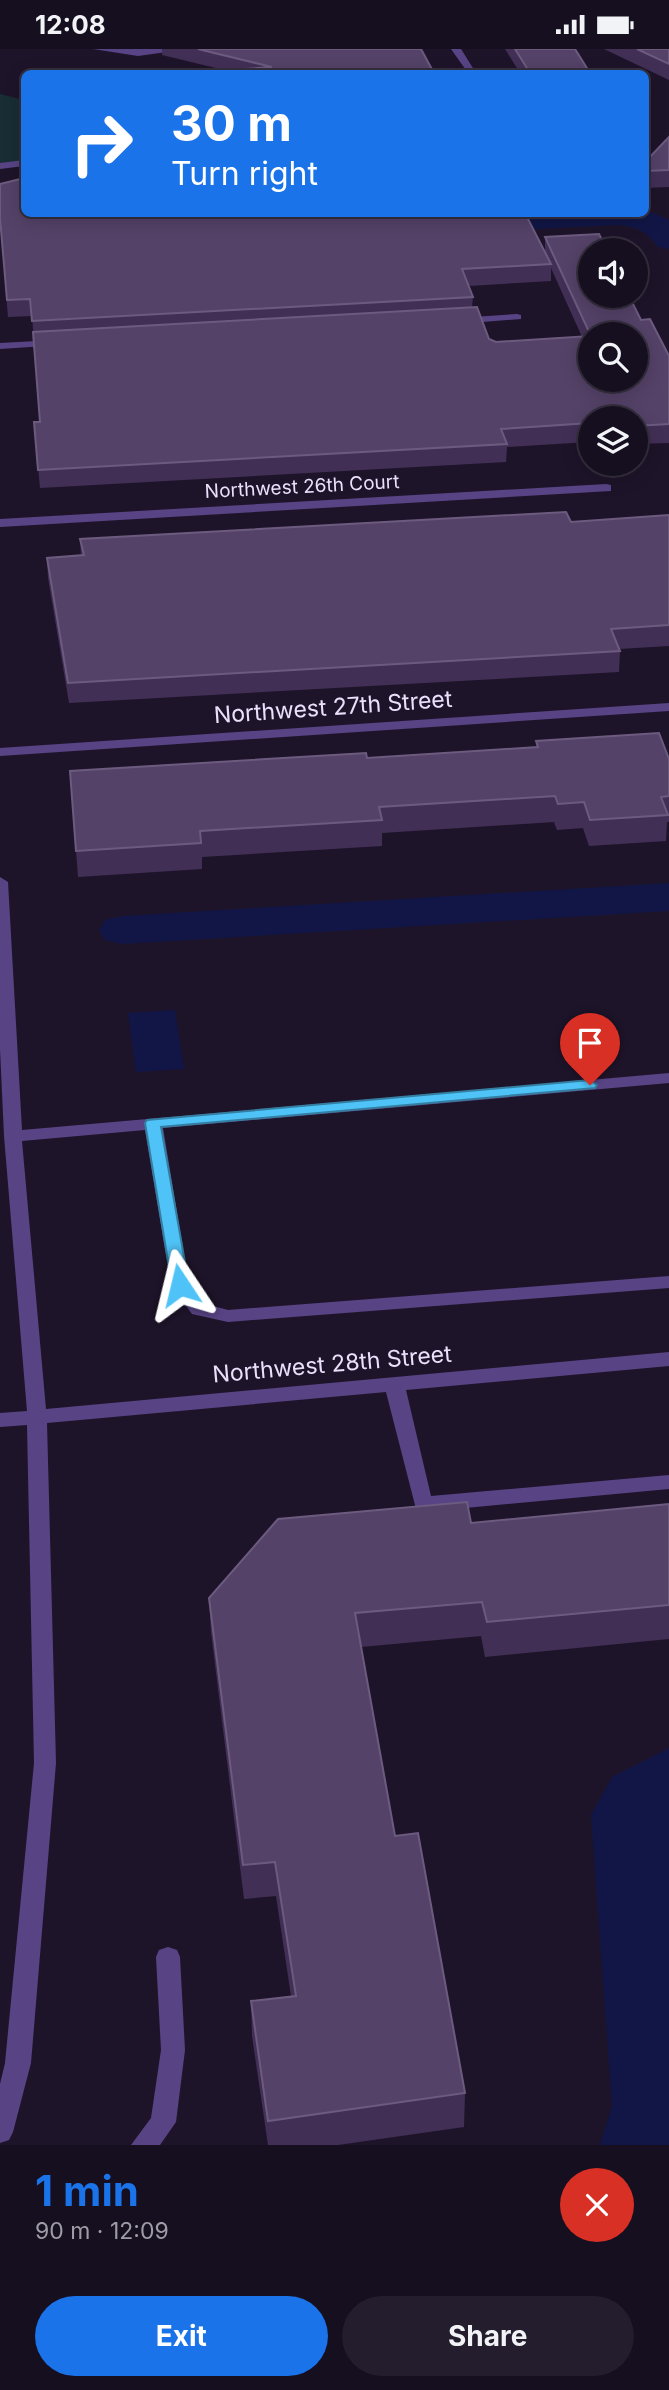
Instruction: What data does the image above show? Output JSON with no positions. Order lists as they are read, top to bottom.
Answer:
{
  "streets": {
    "street": ["Northwest 26th Court", "Northwest 27th Street", "Northwest 28th Street"]
  },
  "page": {
    "status": "12:08",
    "turn": ["30 m", "Turn right"],
    "heading": ["1 min", "90 m · 12:09"],
    "buttons": ["Exit", "Share"]
  }
}
